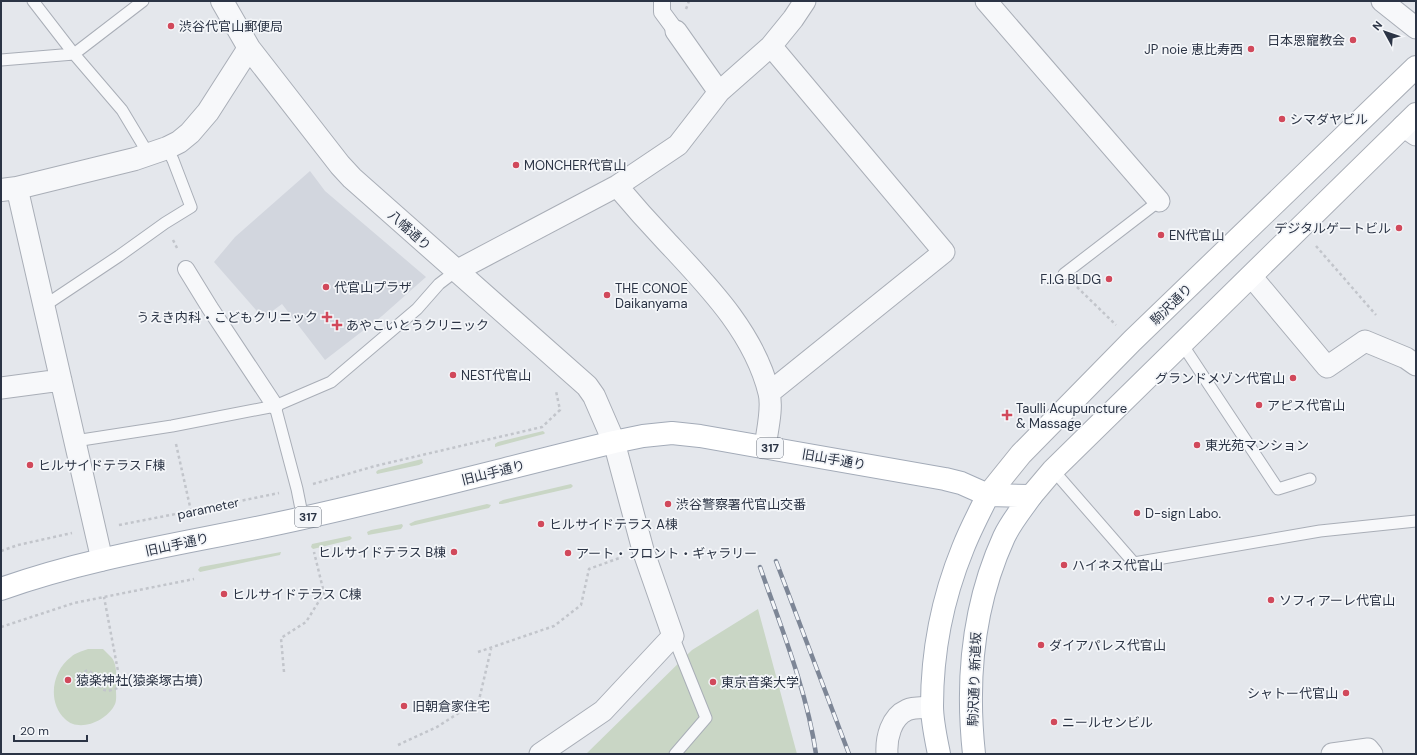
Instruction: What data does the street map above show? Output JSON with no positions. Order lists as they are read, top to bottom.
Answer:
{
  "streets": {
    "main road": [
      "駒沢通り",
      "317",
      "旧山手通り",
      "駒沢通り 新道坂"
    ],
    "street": ["八幡通り"],
    "path": ["parameter"]
  },
  "crossings": [
    ["八幡通り", "旧山手通り"],
    ["駒沢通り", "旧山手通り"]
  ],
  "places": {
    "other": [
      "渋谷代官山郵便局",
      "日本恩寵教会",
      "JP noie 恵比寿西",
      "シマダヤビル",
      "MONCHER代官山",
      "デジタルゲートビル",
      "EN代官山",
      "F.I.G BLDG",
      "代官山プラザ",
      "THE CONOE Daikanyama",
      "NEST代官山",
      "グランドメゾン代官山",
      "アピス代官山",
      "東光苑マンション",
      "ヒルサイドテラス F棟",
      "渋谷警察署代官山交番",
      "D-sign Labo.",
      "ヒルサイドテラス A棟",
      "ヒルサイドテラス B棟",
      "アート・フロント・ギャラリー",
      "ハイネス代官山",
      "ヒルサイドテラス C棟",
      "ソフィアーレ代官山",
      "ダイアパレス代官山",
      "猿楽神社(猿楽塚古墳)",
      "東京音楽大学",
      "シャトー代官山",
      "旧朝倉家住宅",
      "ニールセンビル"
    ],
    "health": ["うえき内科・こどもクリニック", "あやこいとうクリニック", "Taulli Acupuncture & Massage"]
  },
  "scale_bar": "20 m",
  "north": "top left"
}
